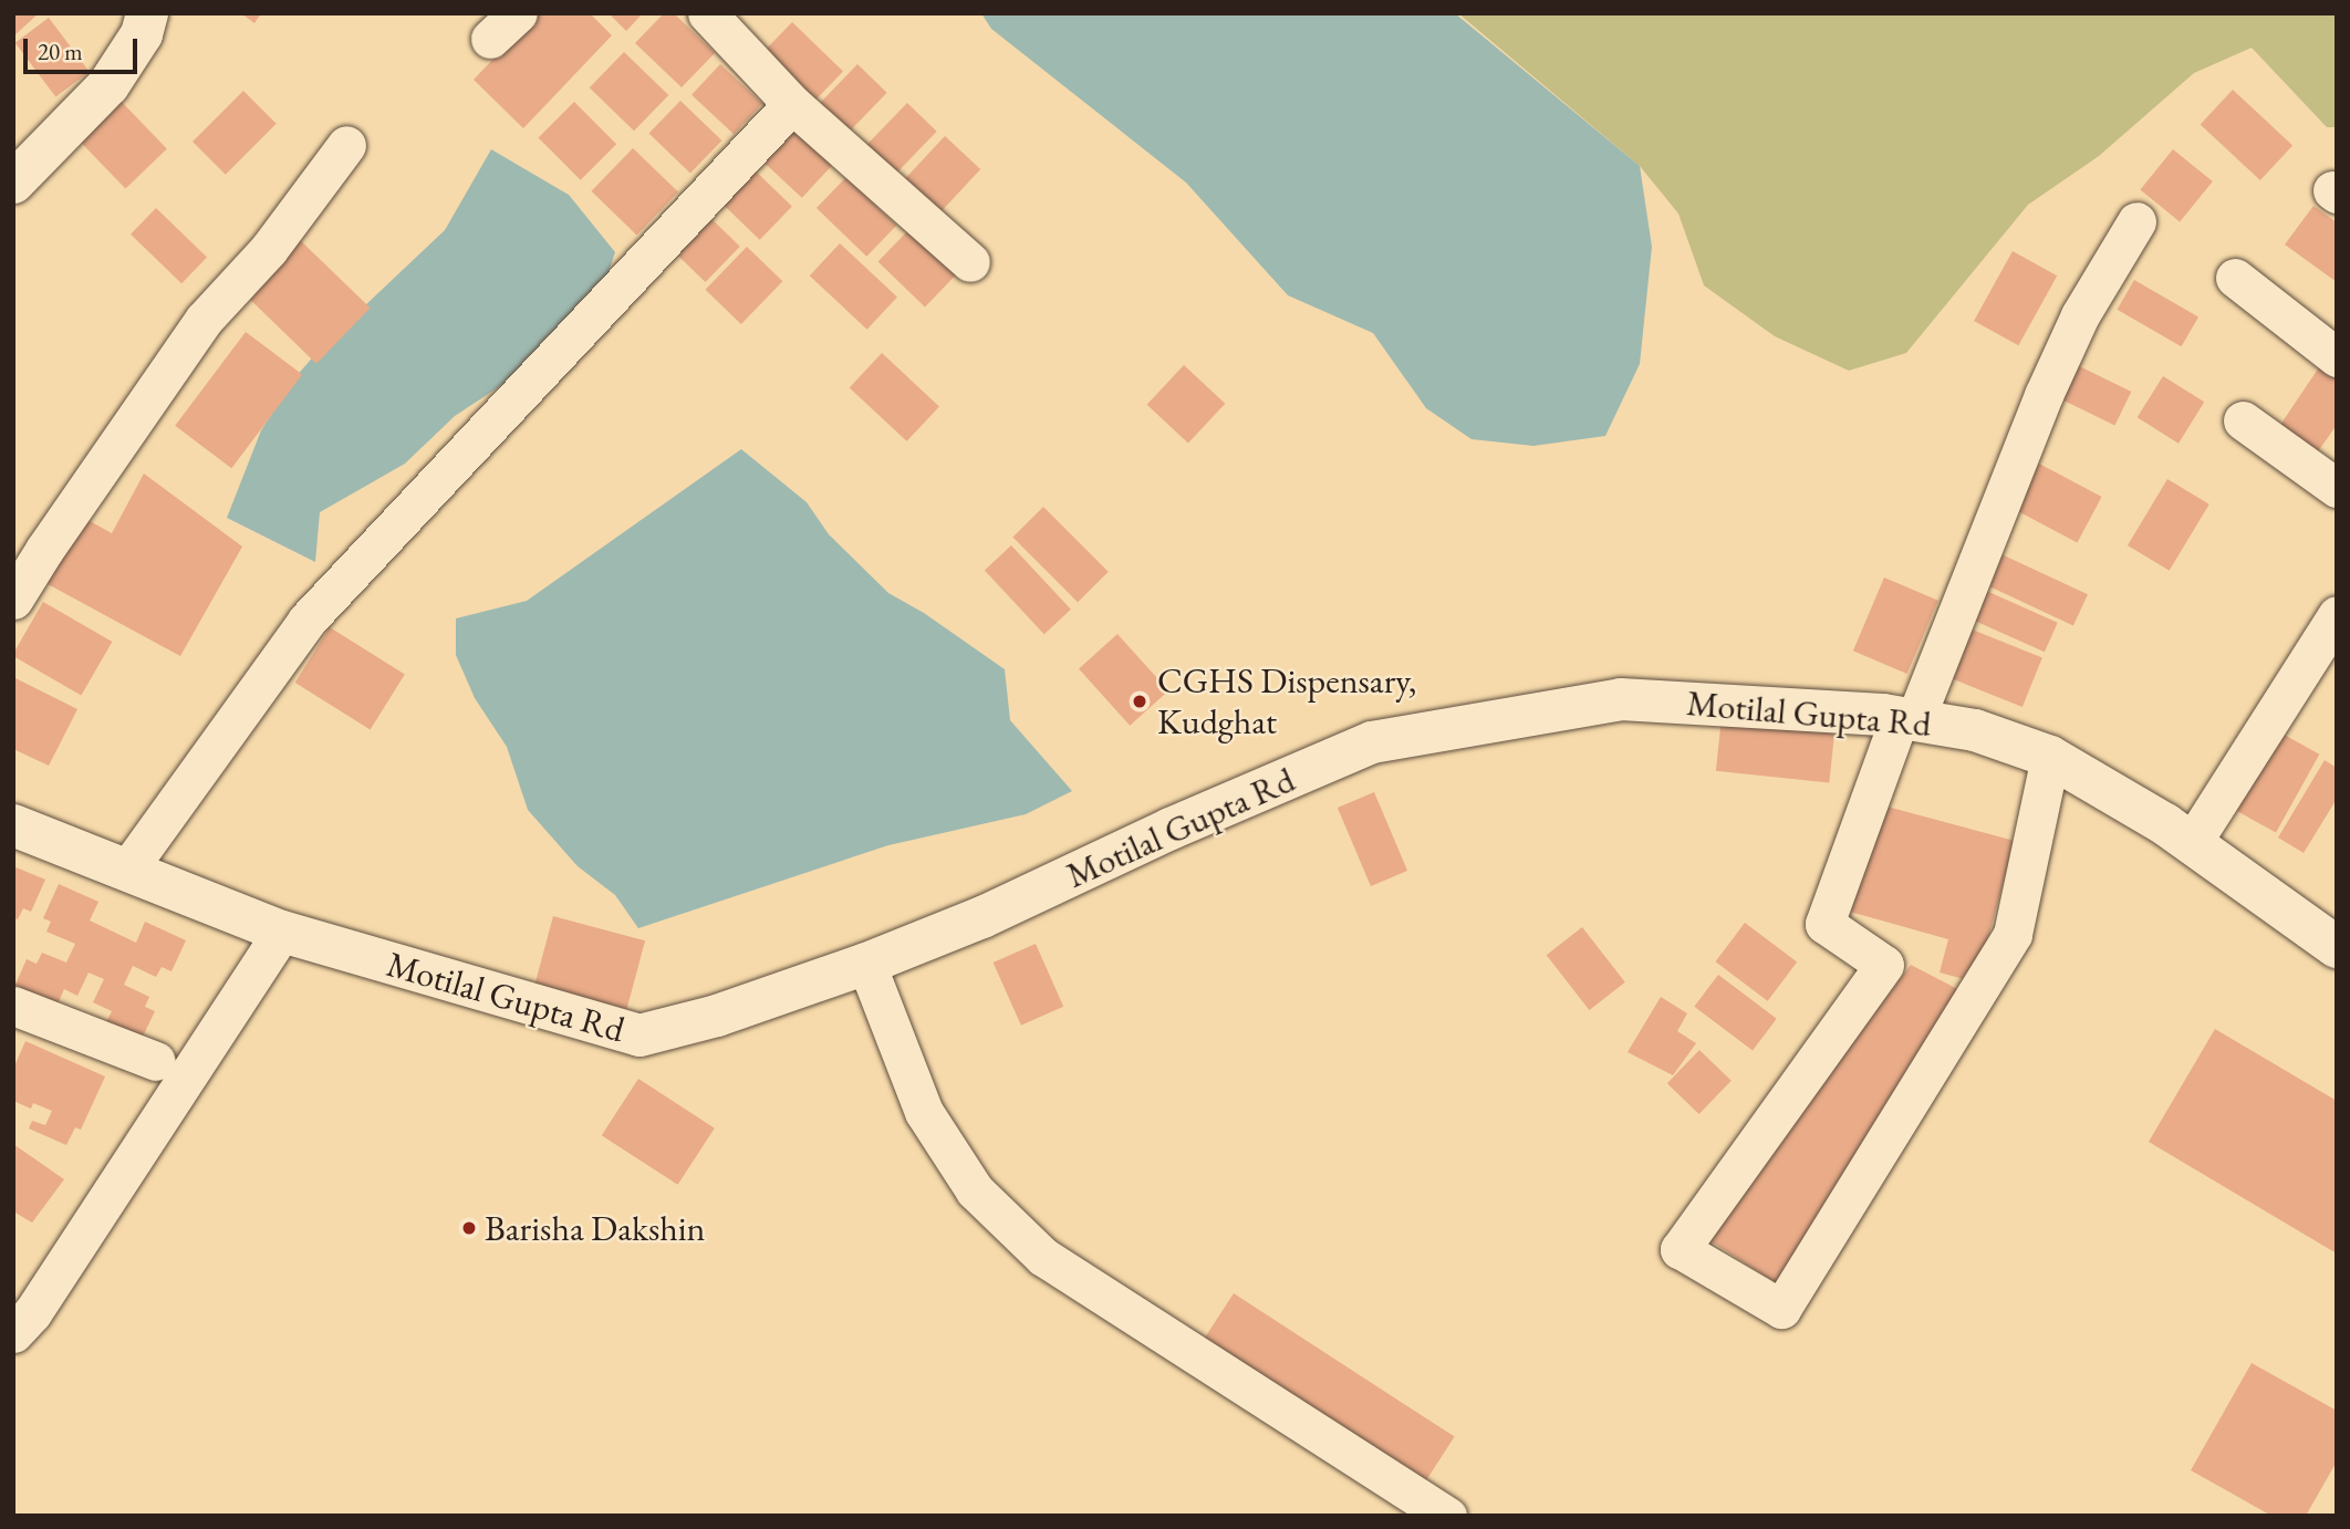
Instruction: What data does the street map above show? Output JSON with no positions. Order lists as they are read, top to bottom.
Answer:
{
  "streets": {
    "street": ["Motilal Gupta Rd"]
  },
  "places": ["CGHS Dispensary, Kudghat", "Barisha Dakshin"],
  "scale_bar": "20 m"
}
